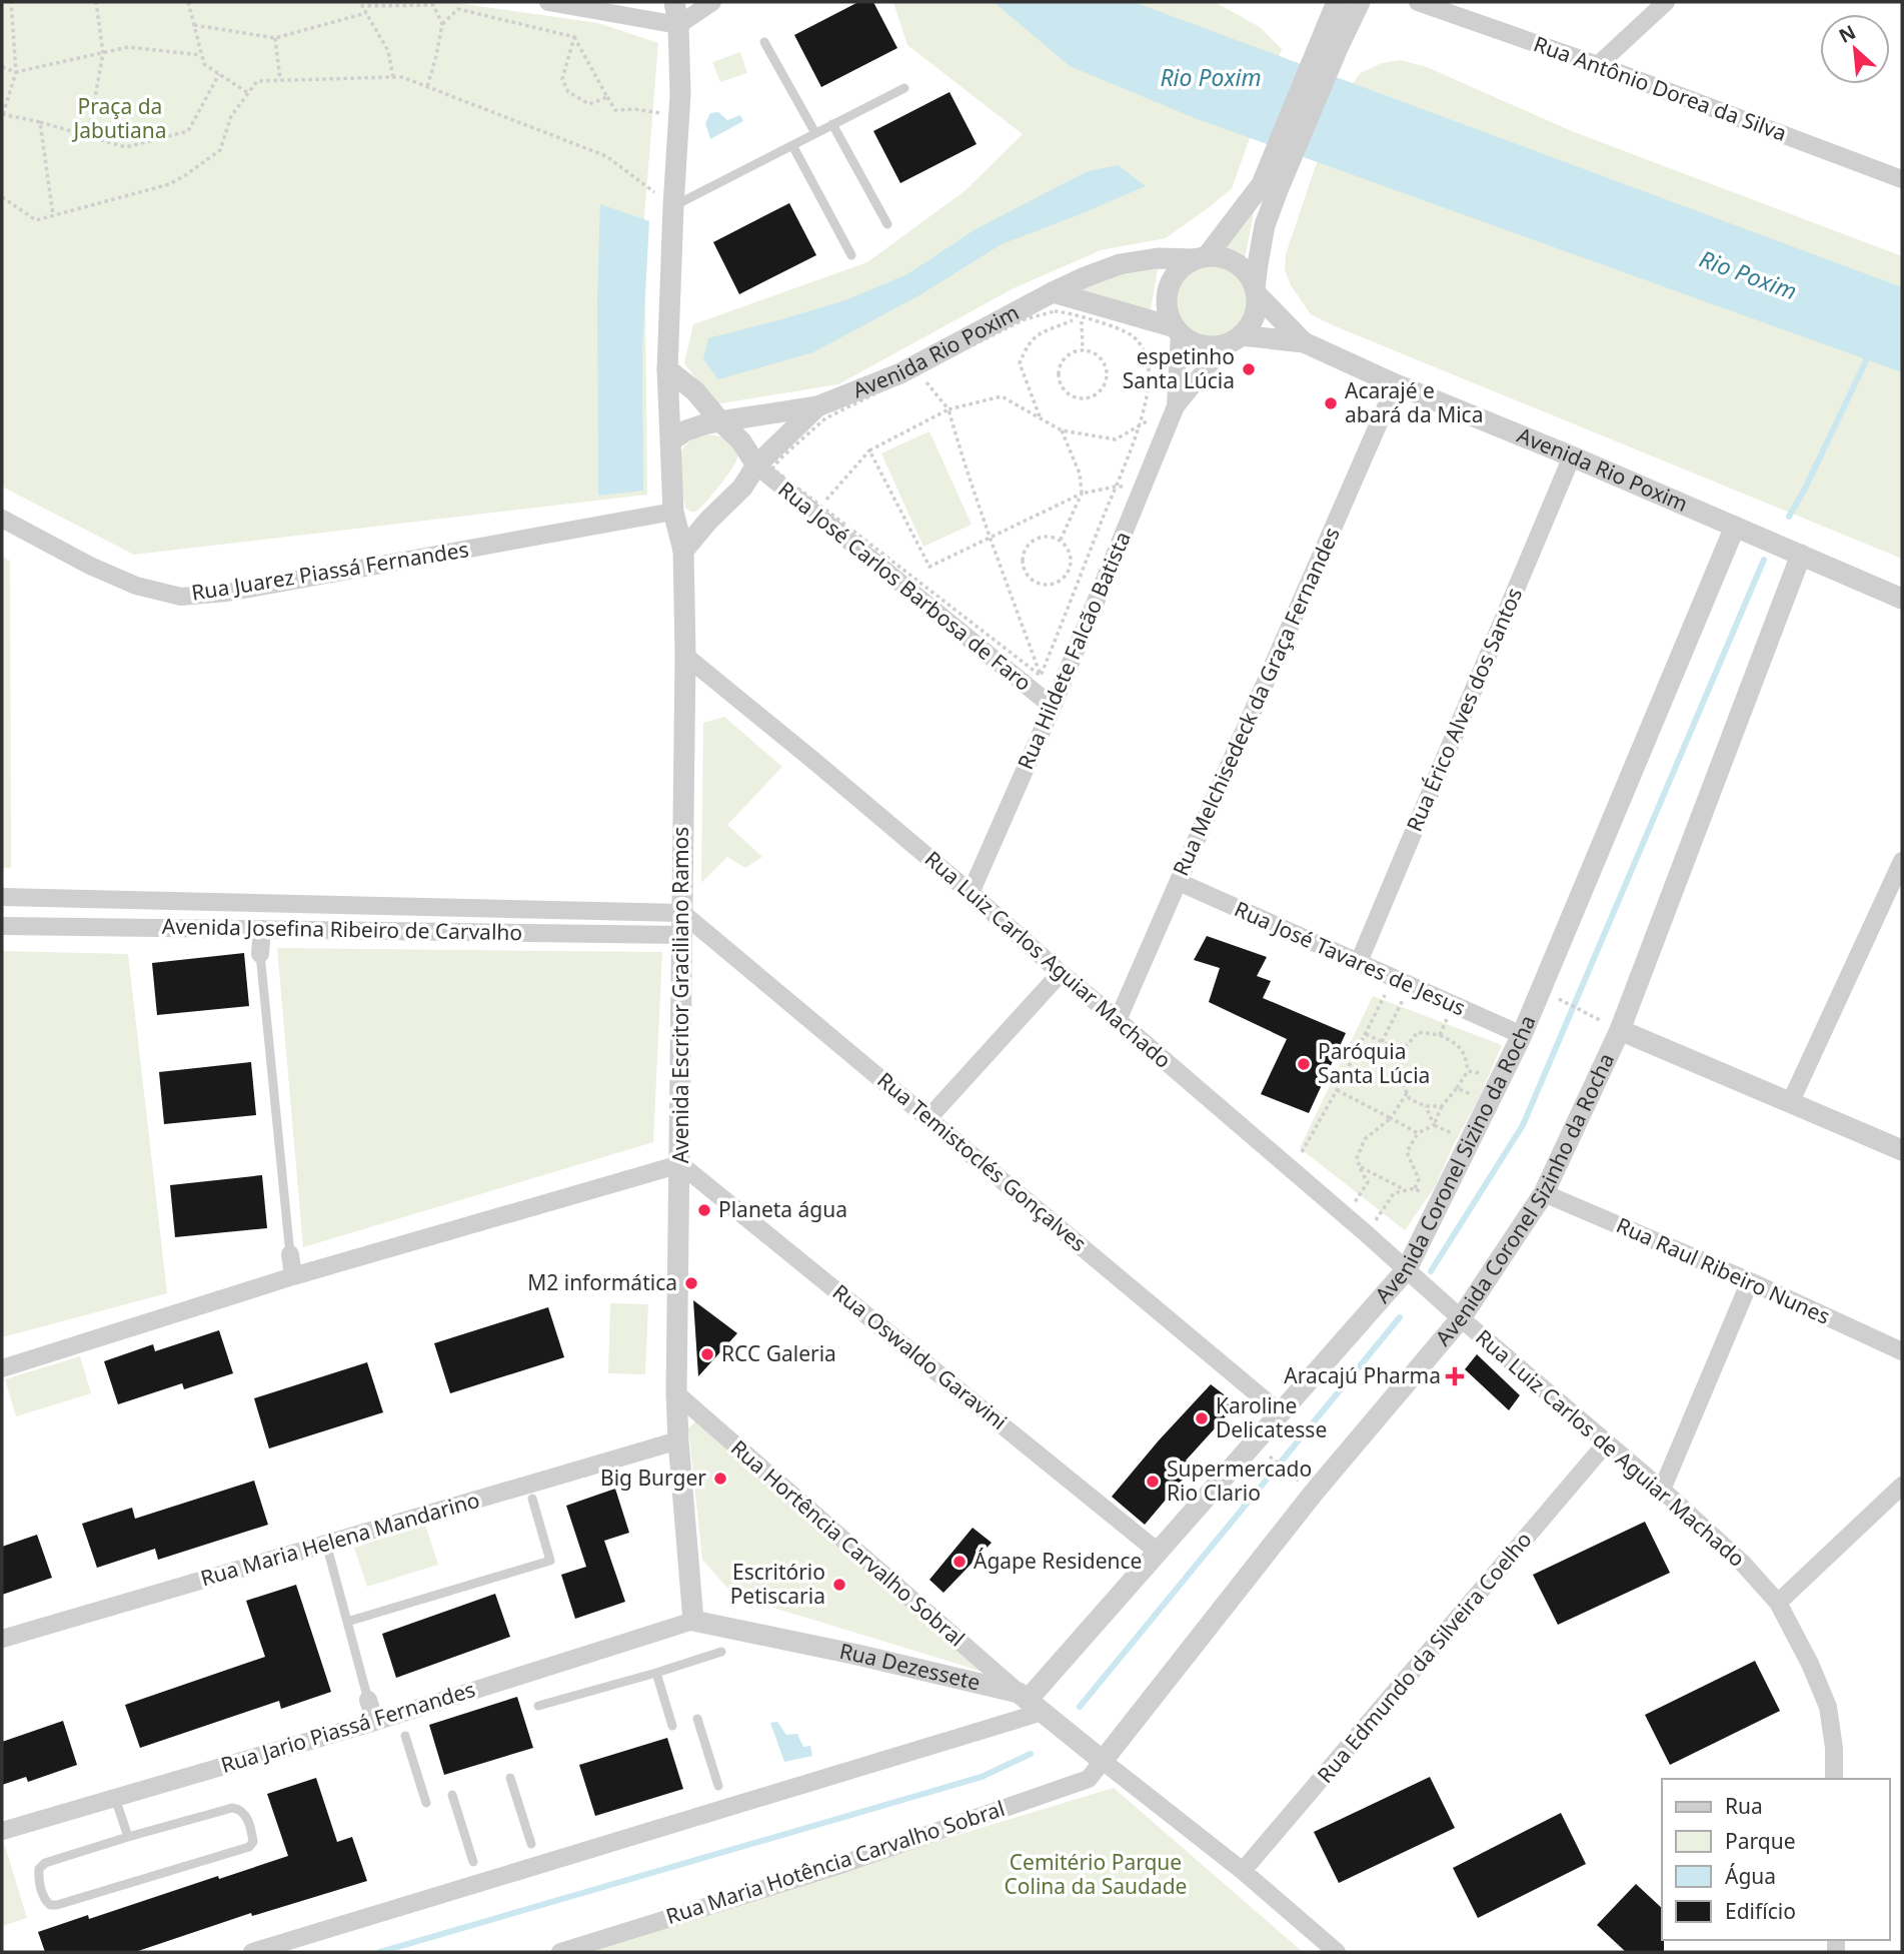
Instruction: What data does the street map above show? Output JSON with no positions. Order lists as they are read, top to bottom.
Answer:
{
  "streets": {
    "street": [
      "Rua Antônio Dorea da Silva",
      "Avenida Rio Poxim",
      "Rua Juarez Piassá Fernandes",
      "Rua José Carlos Barbosa de Faro",
      "Rua Hildete Falcão Batista",
      "Rua Melchisedeck da Graça Fernandes",
      "Rua Érico Alves dos Santos",
      "Avenida Josefina Ribeiro de Carvalho",
      "Rua José Tavares de Jesus",
      "Rua Luiz Carlos Aguiar Machado",
      "Avenida Escritor Graciliano Ramos",
      "Avenida Coronel Sizino da Rocha",
      "Rua Temistoclés Gonçalves",
      "Avenida Coronel Sizinho da Rocha",
      "Rua Raul Ribeiro Nunes",
      "Rua Oswaldo Garavini",
      "Rua Luiz Carlos de Aguiar Machado",
      "Rua Maria Helena Mandarino",
      "Rua Hortência Carvalho Sobral",
      "Rua Edmundo da Silveira Coelho",
      "Rua Dezessete",
      "Rua Jario Piassá Fernandes",
      "Rua Maria Hotência Carvalho Sobral"
    ]
  },
  "crossings": [
    ["Avenida Rio Poxim", "Rua Juarez Piassá Fernandes"],
    ["Avenida Rio Poxim", "Rua José Carlos Barbosa de Faro"],
    ["Avenida Rio Poxim", "Rua Hildete Falcão Batista"],
    ["Avenida Rio Poxim", "Rua Melchisedeck da Graça Fernandes"],
    ["Avenida Rio Poxim", "Rua Érico Alves dos Santos"],
    ["Avenida Rio Poxim", "Avenida Escritor Graciliano Ramos"],
    ["Avenida Rio Poxim", "Avenida Coronel Sizino da Rocha"],
    ["Avenida Rio Poxim", "Avenida Coronel Sizinho da Rocha"],
    ["Rua Juarez Piassá Fernandes", "Rua José Carlos Barbosa de Faro"],
    ["Rua Juarez Piassá Fernandes", "Avenida Escritor Graciliano Ramos"],
    ["Rua José Carlos Barbosa de Faro", "Rua Hildete Falcão Batista"],
    ["Rua José Carlos Barbosa de Faro", "Avenida Escritor Graciliano Ramos"],
    ["Rua Hildete Falcão Batista", "Rua Luiz Carlos Aguiar Machado"],
    ["Rua Melchisedeck da Graça Fernandes", "Rua José Tavares de Jesus"],
    ["Rua Melchisedeck da Graça Fernandes", "Rua Luiz Carlos Aguiar Machado"],
    ["Rua Érico Alves dos Santos", "Rua José Tavares de Jesus"],
    ["Avenida Josefina Ribeiro de Carvalho", "Avenida Escritor Graciliano Ramos"],
    ["Avenida Josefina Ribeiro de Carvalho", "Rua Temistoclés Gonçalves"],
    ["Rua José Tavares de Jesus", "Avenida Coronel Sizino da Rocha"],
    ["Rua Luiz Carlos Aguiar Machado", "Avenida Escritor Graciliano Ramos"],
    ["Rua Luiz Carlos Aguiar Machado", "Avenida Coronel Sizino da Rocha"],
    ["Rua Luiz Carlos Aguiar Machado", "Rua Luiz Carlos de Aguiar Machado"],
    ["Avenida Escritor Graciliano Ramos", "Rua Temistoclés Gonçalves"],
    ["Avenida Escritor Graciliano Ramos", "Rua Oswaldo Garavini"],
    ["Avenida Escritor Graciliano Ramos", "Rua Maria Helena Mandarino"],
    ["Avenida Escritor Graciliano Ramos", "Rua Hortência Carvalho Sobral"],
    ["Avenida Escritor Graciliano Ramos", "Rua Dezessete"],
    ["Avenida Escritor Graciliano Ramos", "Rua Jario Piassá Fernandes"],
    ["Avenida Coronel Sizino da Rocha", "Rua Temistoclés Gonçalves"],
    ["Avenida Coronel Sizino da Rocha", "Rua Oswaldo Garavini"],
    ["Avenida Coronel Sizino da Rocha", "Rua Luiz Carlos de Aguiar Machado"],
    ["Avenida Coronel Sizino da Rocha", "Rua Hortência Carvalho Sobral"],
    ["Avenida Coronel Sizino da Rocha", "Rua Dezessete"],
    ["Avenida Coronel Sizinho da Rocha", "Rua Raul Ribeiro Nunes"],
    ["Avenida Coronel Sizinho da Rocha", "Rua Luiz Carlos de Aguiar Machado"],
    ["Avenida Coronel Sizinho da Rocha", "Rua Dezessete"],
    ["Avenida Coronel Sizinho da Rocha", "Rua Maria Hotência Carvalho Sobral"],
    ["Rua Luiz Carlos de Aguiar Machado", "Rua Edmundo da Silveira Coelho"],
    ["Rua Hortência Carvalho Sobral", "Rua Dezessete"],
    ["Rua Dezessete", "Rua Jario Piassá Fernandes"],
    ["Rua Dezessete", "Rua Maria Hotência Carvalho Sobral"]
  ],
  "water": ["Rio Poxim"],
  "parks": ["Praça da Jabutiana", "Cemitério Parque Colina da Saudade"],
  "places": {
    "other": [
      "espetinho Santa Lúcia",
      "Acarajé e abará da Mica",
      "Paróquia Santa Lúcia",
      "Planeta água",
      "M2 informática",
      "RCC Galeria",
      "Karoline Delicatesse",
      "Big Burger",
      "Supermercado Rio Clario",
      "Ágape Residence",
      "Escritório Petiscaria"
    ],
    "health": ["Aracajú Pharma"]
  },
  "legend": [
    "Rua",
    "Parque",
    "Água",
    "Edifício"
  ],
  "north": "top left"
}
